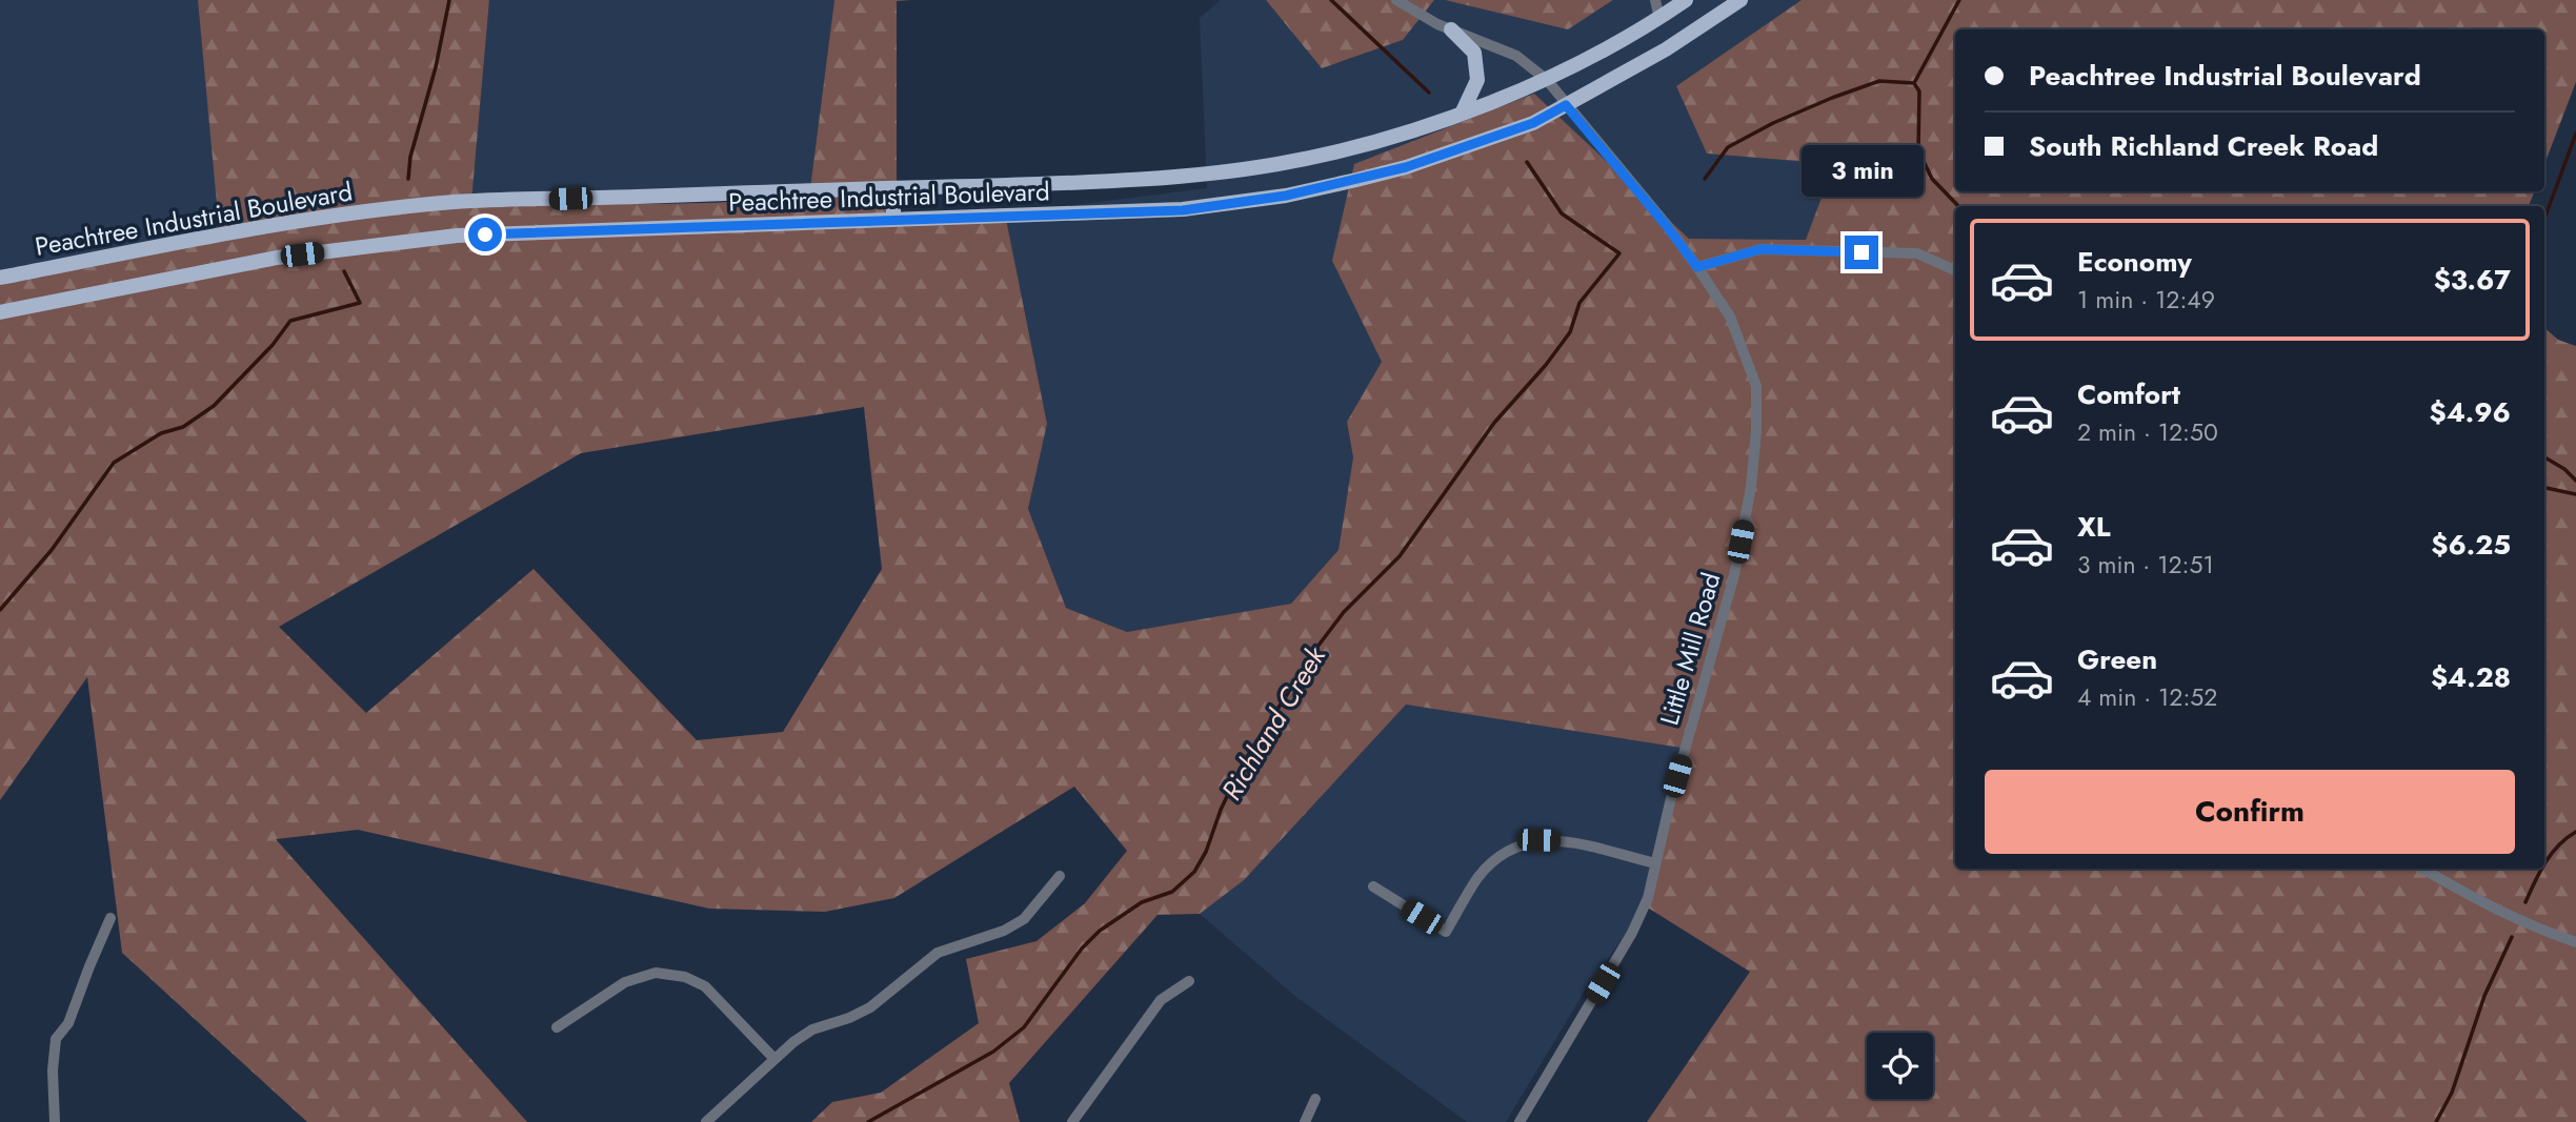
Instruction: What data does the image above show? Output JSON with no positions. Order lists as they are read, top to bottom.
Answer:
{
  "streets": {
    "main road": ["Peachtree Industrial Boulevard"],
    "street": ["Little Mill Road"]
  },
  "crossings": [
    ["Peachtree Industrial Boulevard", "Little Mill Road"]
  ],
  "water": ["Richland Creek"],
  "page": {
    "banner": ["Peachtree Industrial Boulevard", "South Richland Creek Road"],
    "bubble": "3 min",
    "list": [
      {
        "name": "Economy",
        "note": "1 min · 12:49",
        "value": "$3.67"
      },
      {
        "name": "Comfort",
        "note": "2 min · 12:50",
        "value": "$4.96"
      },
      {
        "name": "XL",
        "note": "3 min · 12:51",
        "value": "$6.25"
      },
      {
        "name": "Green",
        "note": "4 min · 12:52",
        "value": "$4.28"
      }
    ],
    "buttons": "Confirm"
  }
}
